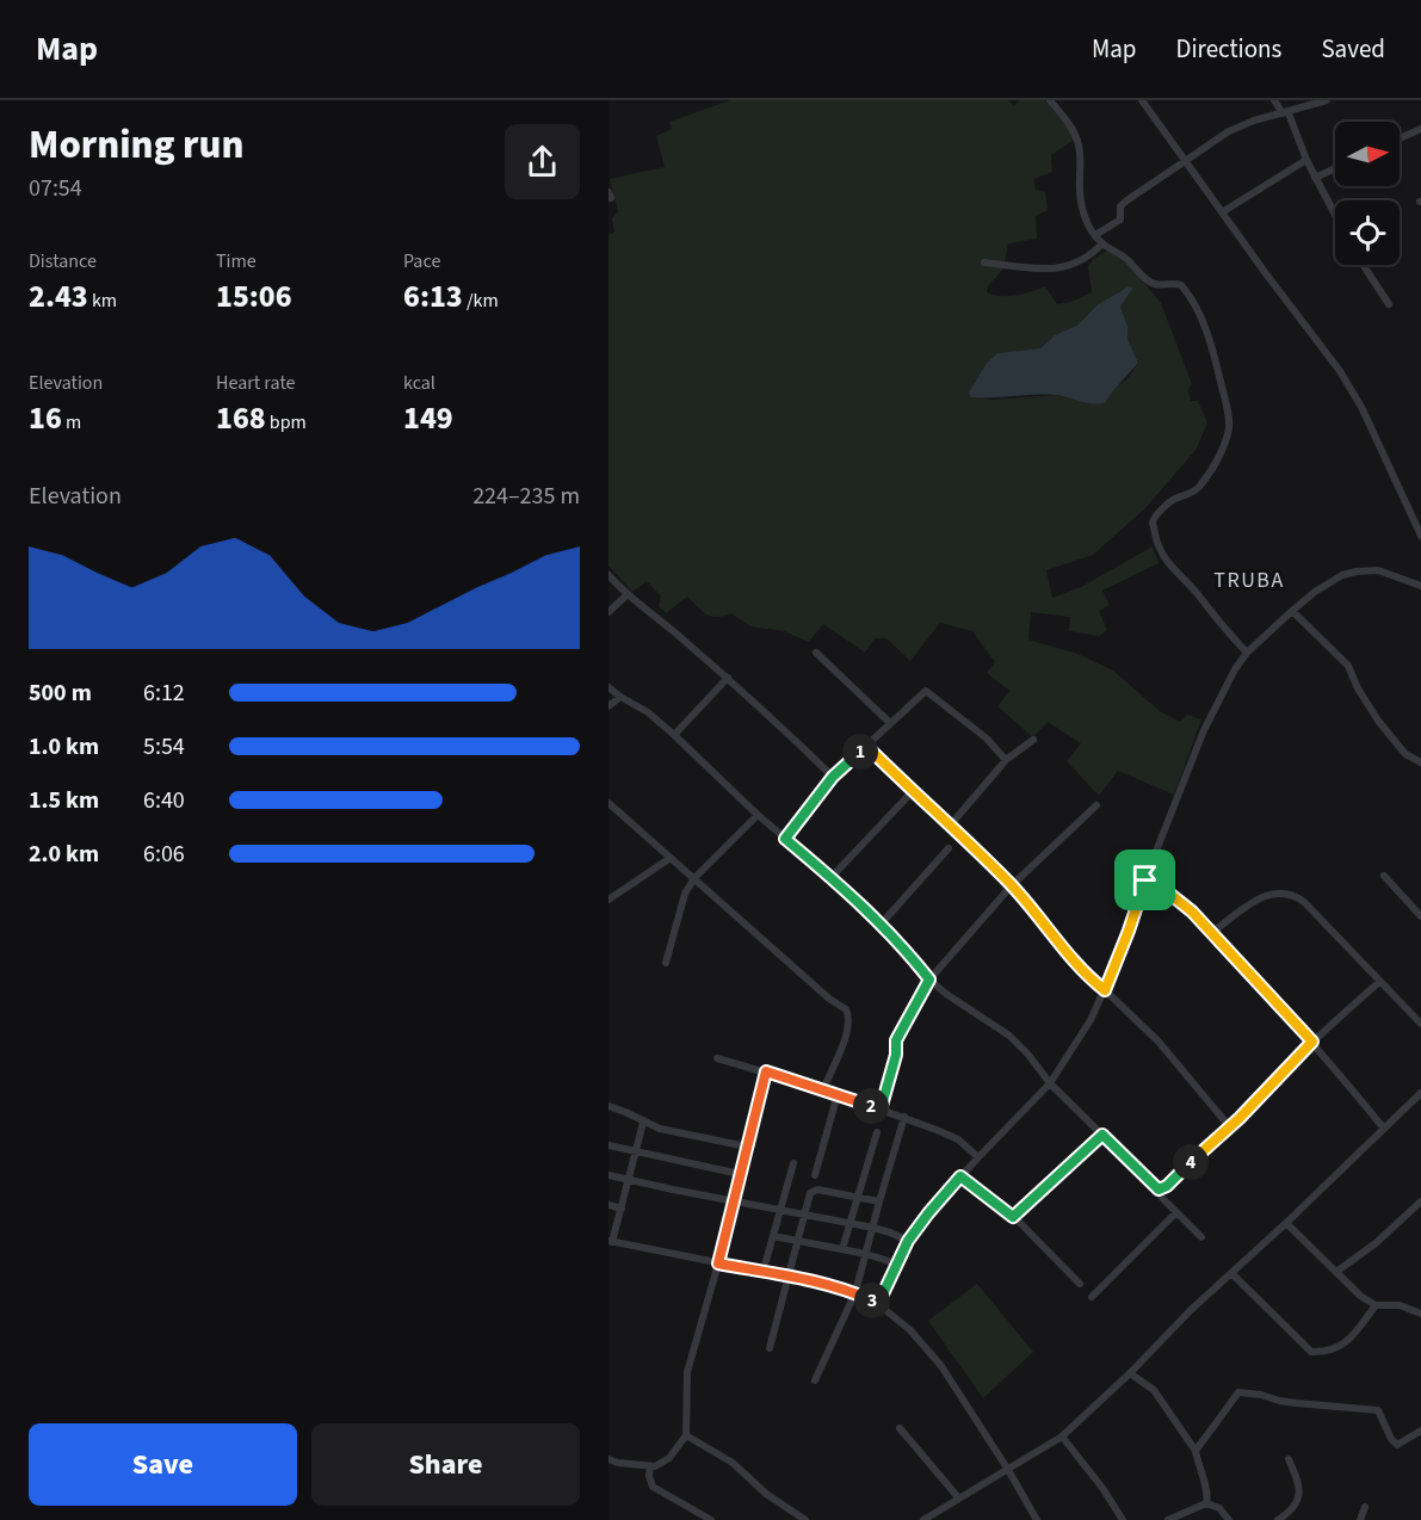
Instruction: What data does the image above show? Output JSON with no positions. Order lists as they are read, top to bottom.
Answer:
{
  "districts": ["TRUBA"],
  "north": "right",
  "page": {
    "header": "Map",
    "nav": ["Map", "Directions", "Saved"],
    "heading": ["Morning run", "07:54"],
    "stats": [
      ["Distance", "2.43 km"],
      ["Time", "15:06"],
      ["Pace", "6:13 /km"],
      ["Elevation", "16 m"],
      ["Heart rate", "168 bpm"],
      ["kcal", "149"]
    ],
    "chart": ["Elevation", "224–235 m"],
    "list": [
      {
        "name": "500 m",
        "note": "6:12"
      },
      {
        "name": "1.0 km",
        "note": "5:54"
      },
      {
        "name": "1.5 km",
        "note": "6:40"
      },
      {
        "name": "2.0 km",
        "note": "6:06"
      }
    ],
    "pins": [
      "1",
      "2",
      "4",
      "3"
    ],
    "buttons": ["Save", "Share"]
  }
}
